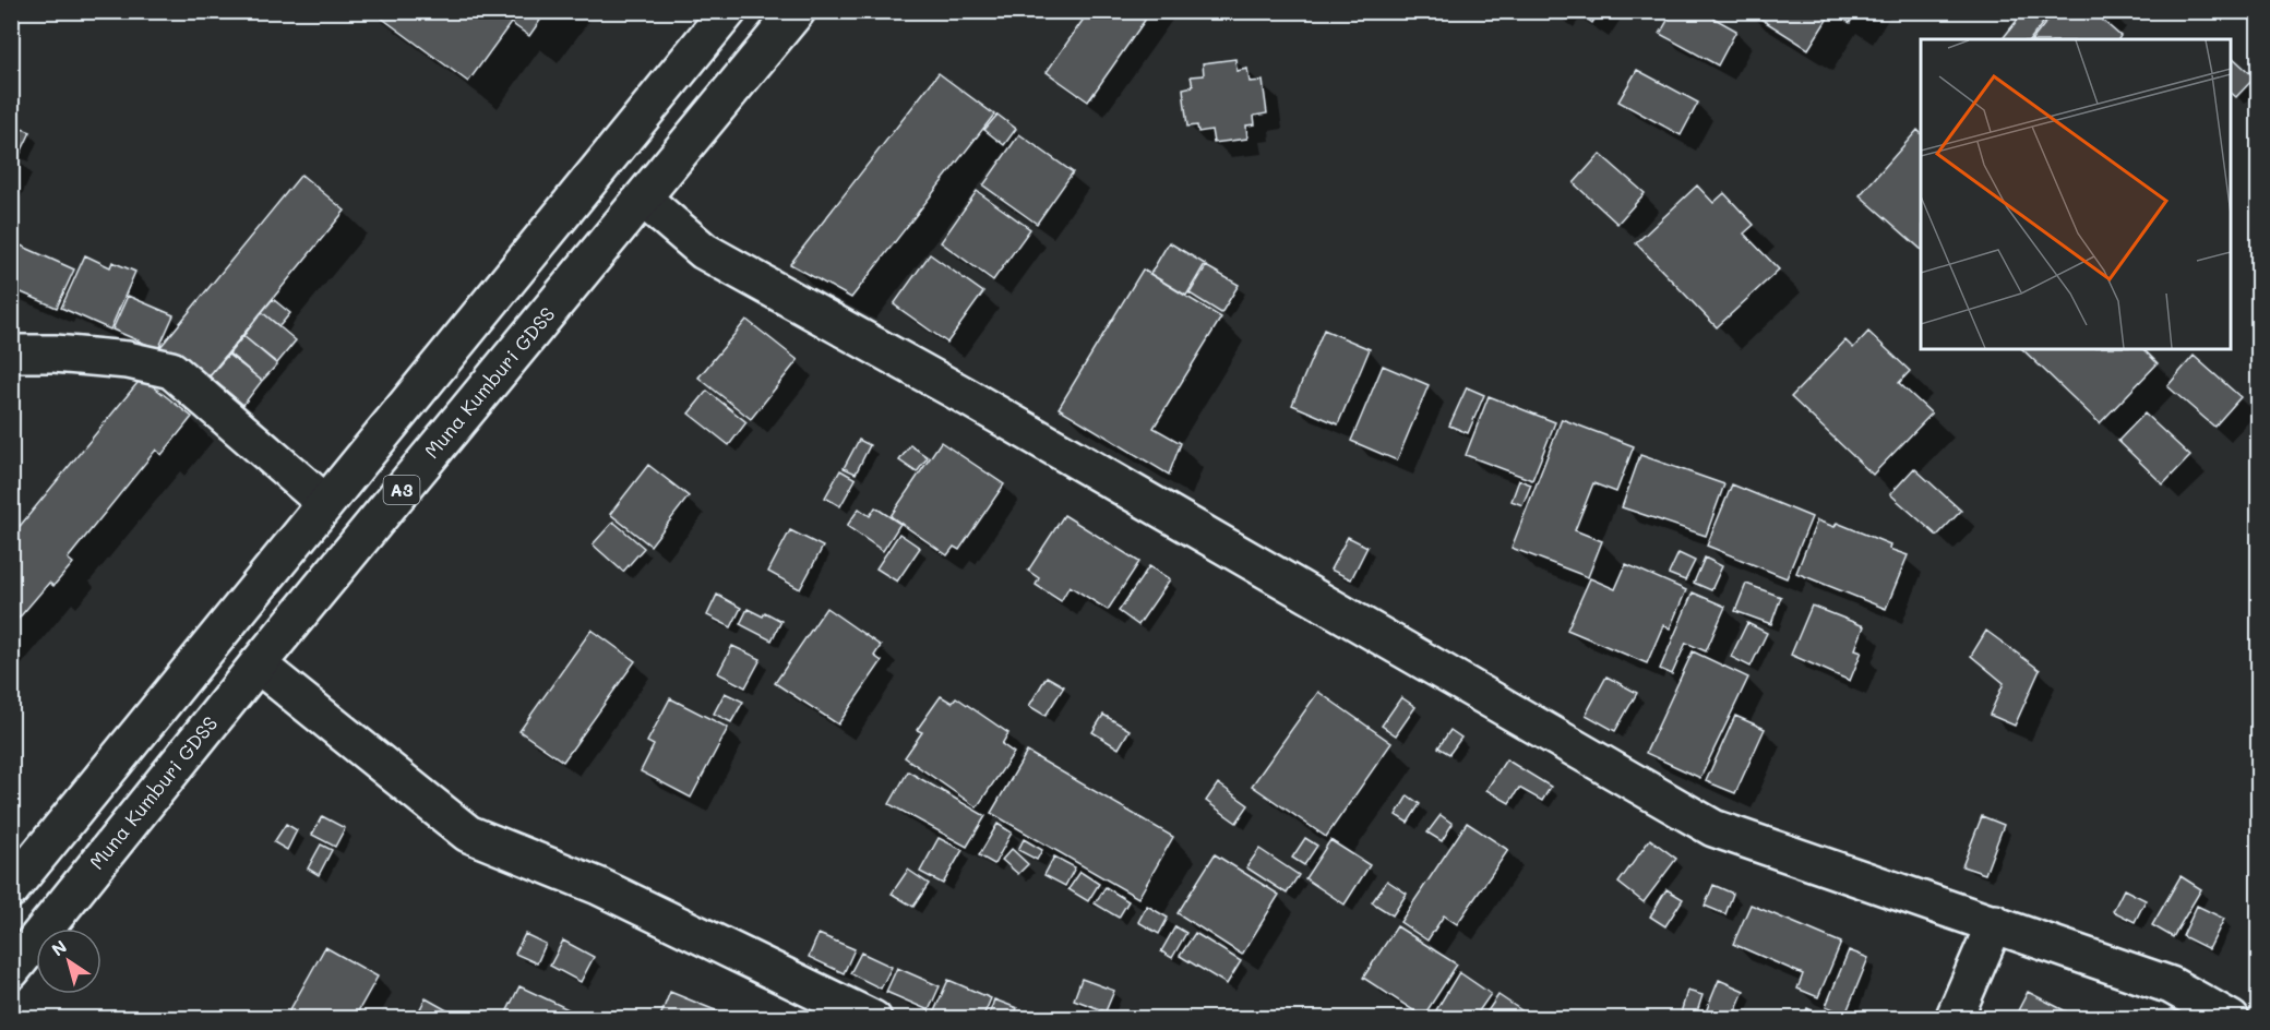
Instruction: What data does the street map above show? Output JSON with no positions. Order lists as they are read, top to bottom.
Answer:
{
  "streets": {
    "main road": ["Muna Kumburi GDSS", "A3"]
  },
  "north": "top left"
}
